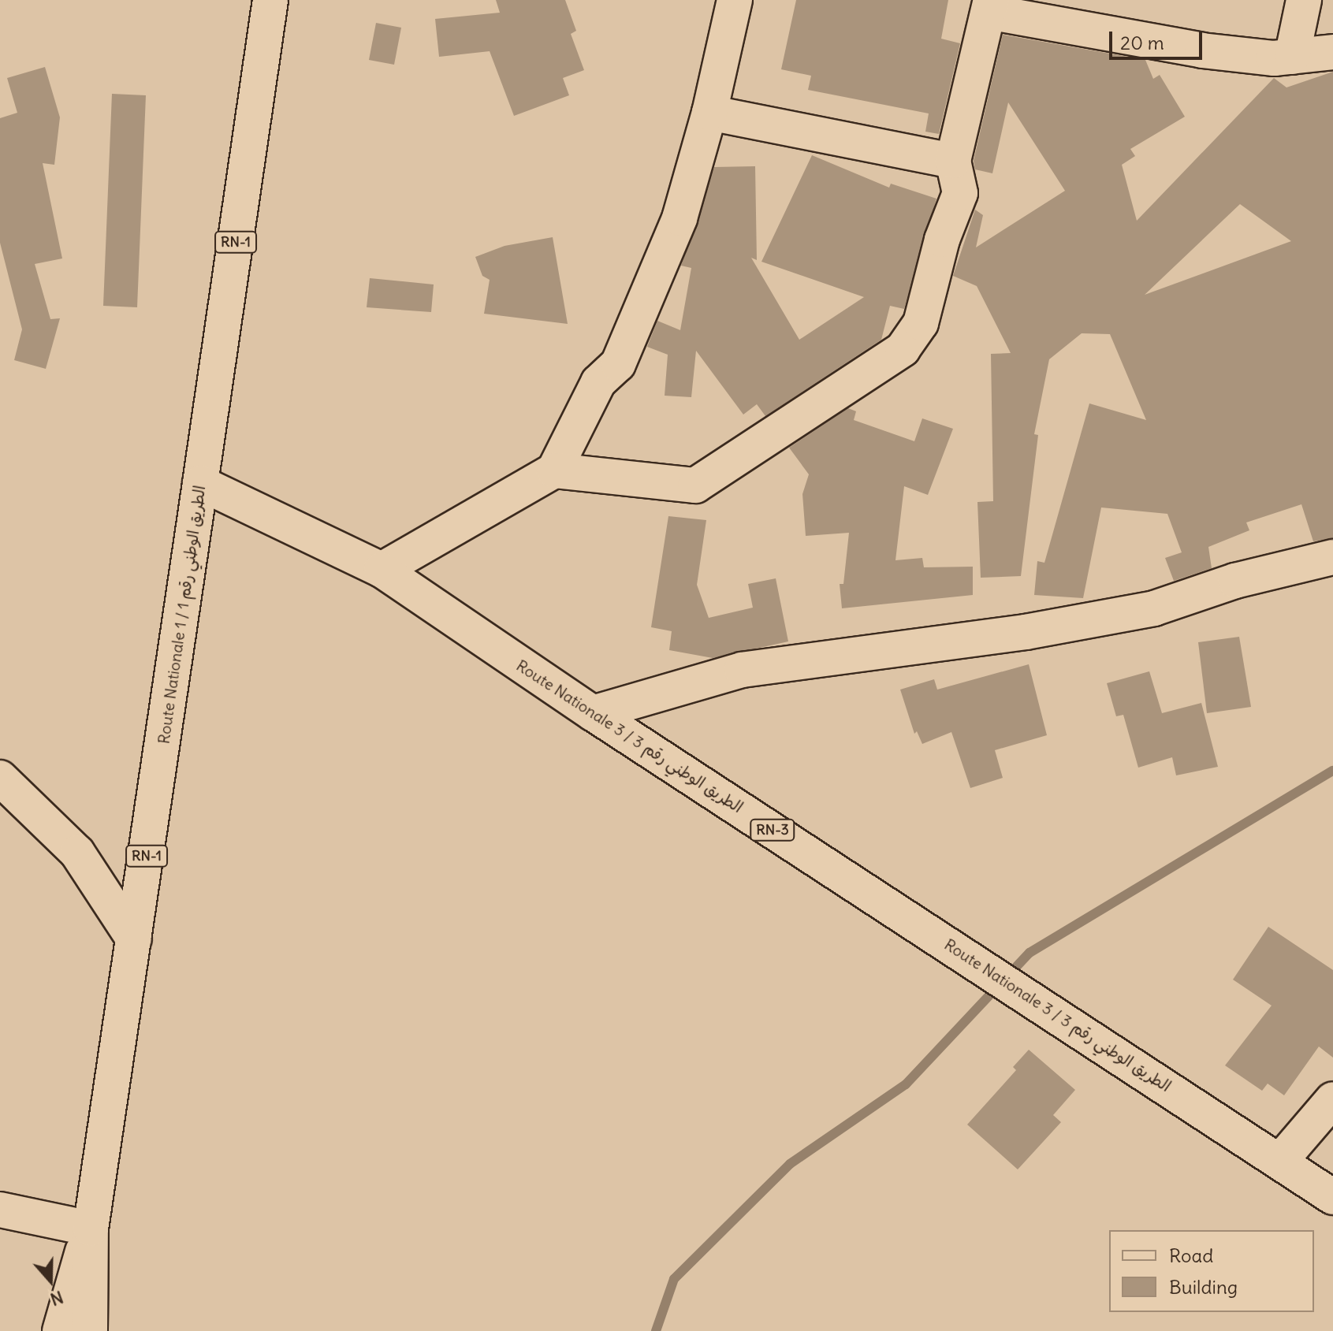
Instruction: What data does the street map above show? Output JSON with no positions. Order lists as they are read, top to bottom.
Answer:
{
  "streets": {
    "main road": [
      "RN-1",
      "Route Nationale 1 / الطريق الوطني رقم 1",
      "Route Nationale 3 / الطريق الوطني رقم 3",
      "RN-3"
    ]
  },
  "crossings": [
    ["Route Nationale 1 / الطريق الوطني رقم 1", "Route Nationale 3 / الطريق الوطني رقم 3"]
  ],
  "legend": ["Road", "Building"],
  "scale_bar": "20 m",
  "north": "bottom"
}
